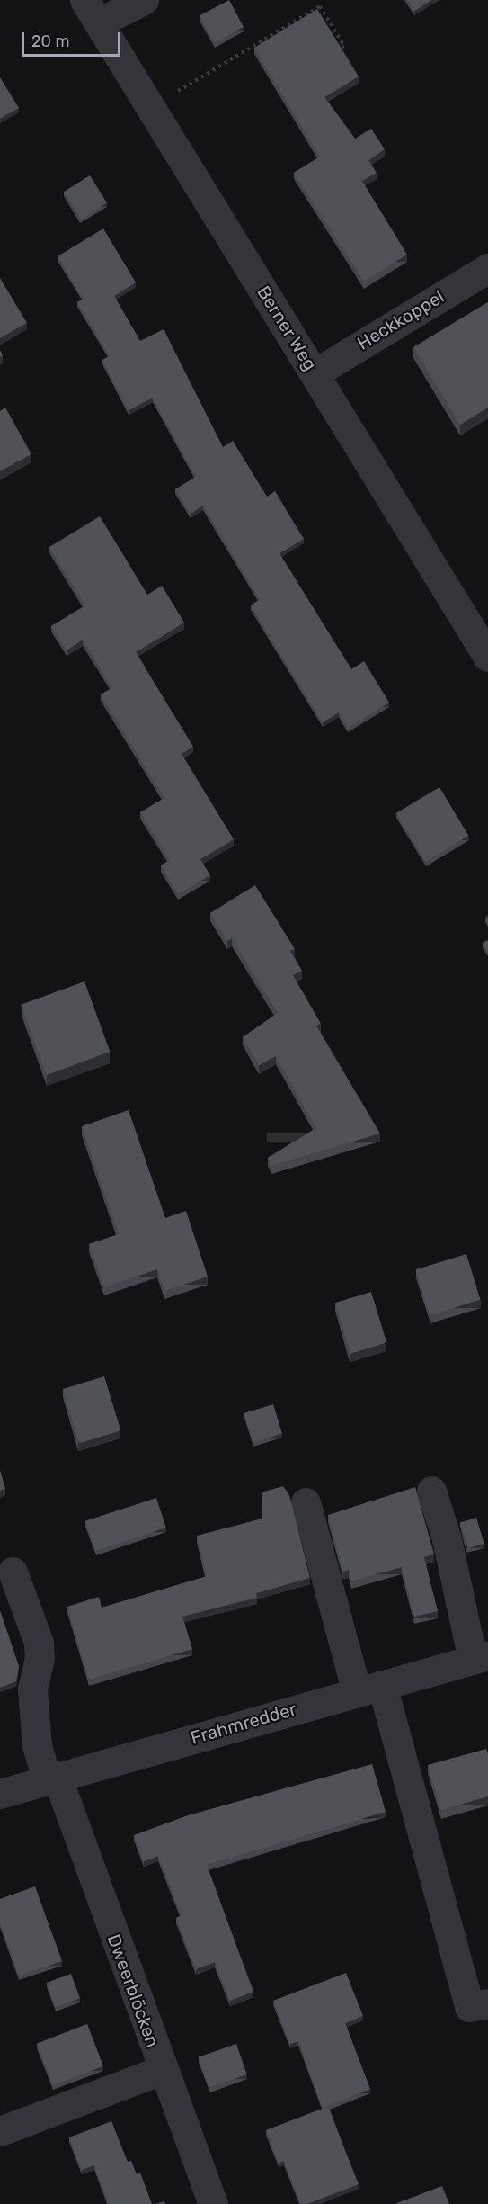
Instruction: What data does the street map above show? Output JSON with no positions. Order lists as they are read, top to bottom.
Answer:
{
  "streets": {
    "street": [
      "Heckkoppel",
      "Berner Weg",
      "Frahmredder",
      "Dweerblöcken"
    ]
  },
  "crossings": [
    ["Heckkoppel", "Berner Weg"],
    ["Frahmredder", "Dweerblöcken"]
  ],
  "scale_bar": "20 m"
}
